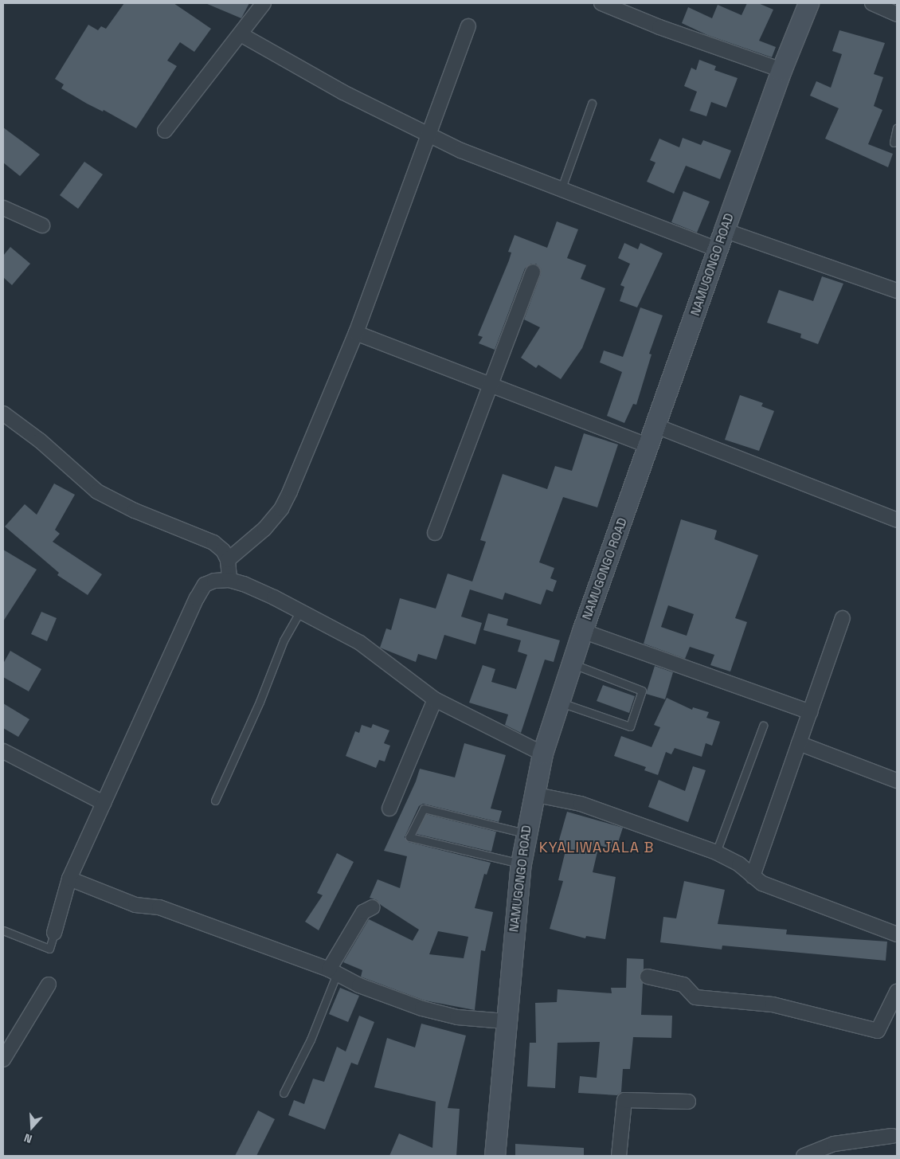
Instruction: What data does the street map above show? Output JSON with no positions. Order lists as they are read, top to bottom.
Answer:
{
  "streets": {
    "main road": ["NAMUGONGO ROAD"]
  },
  "districts": ["KYALIWAJALA B"],
  "north": "bottom"
}
